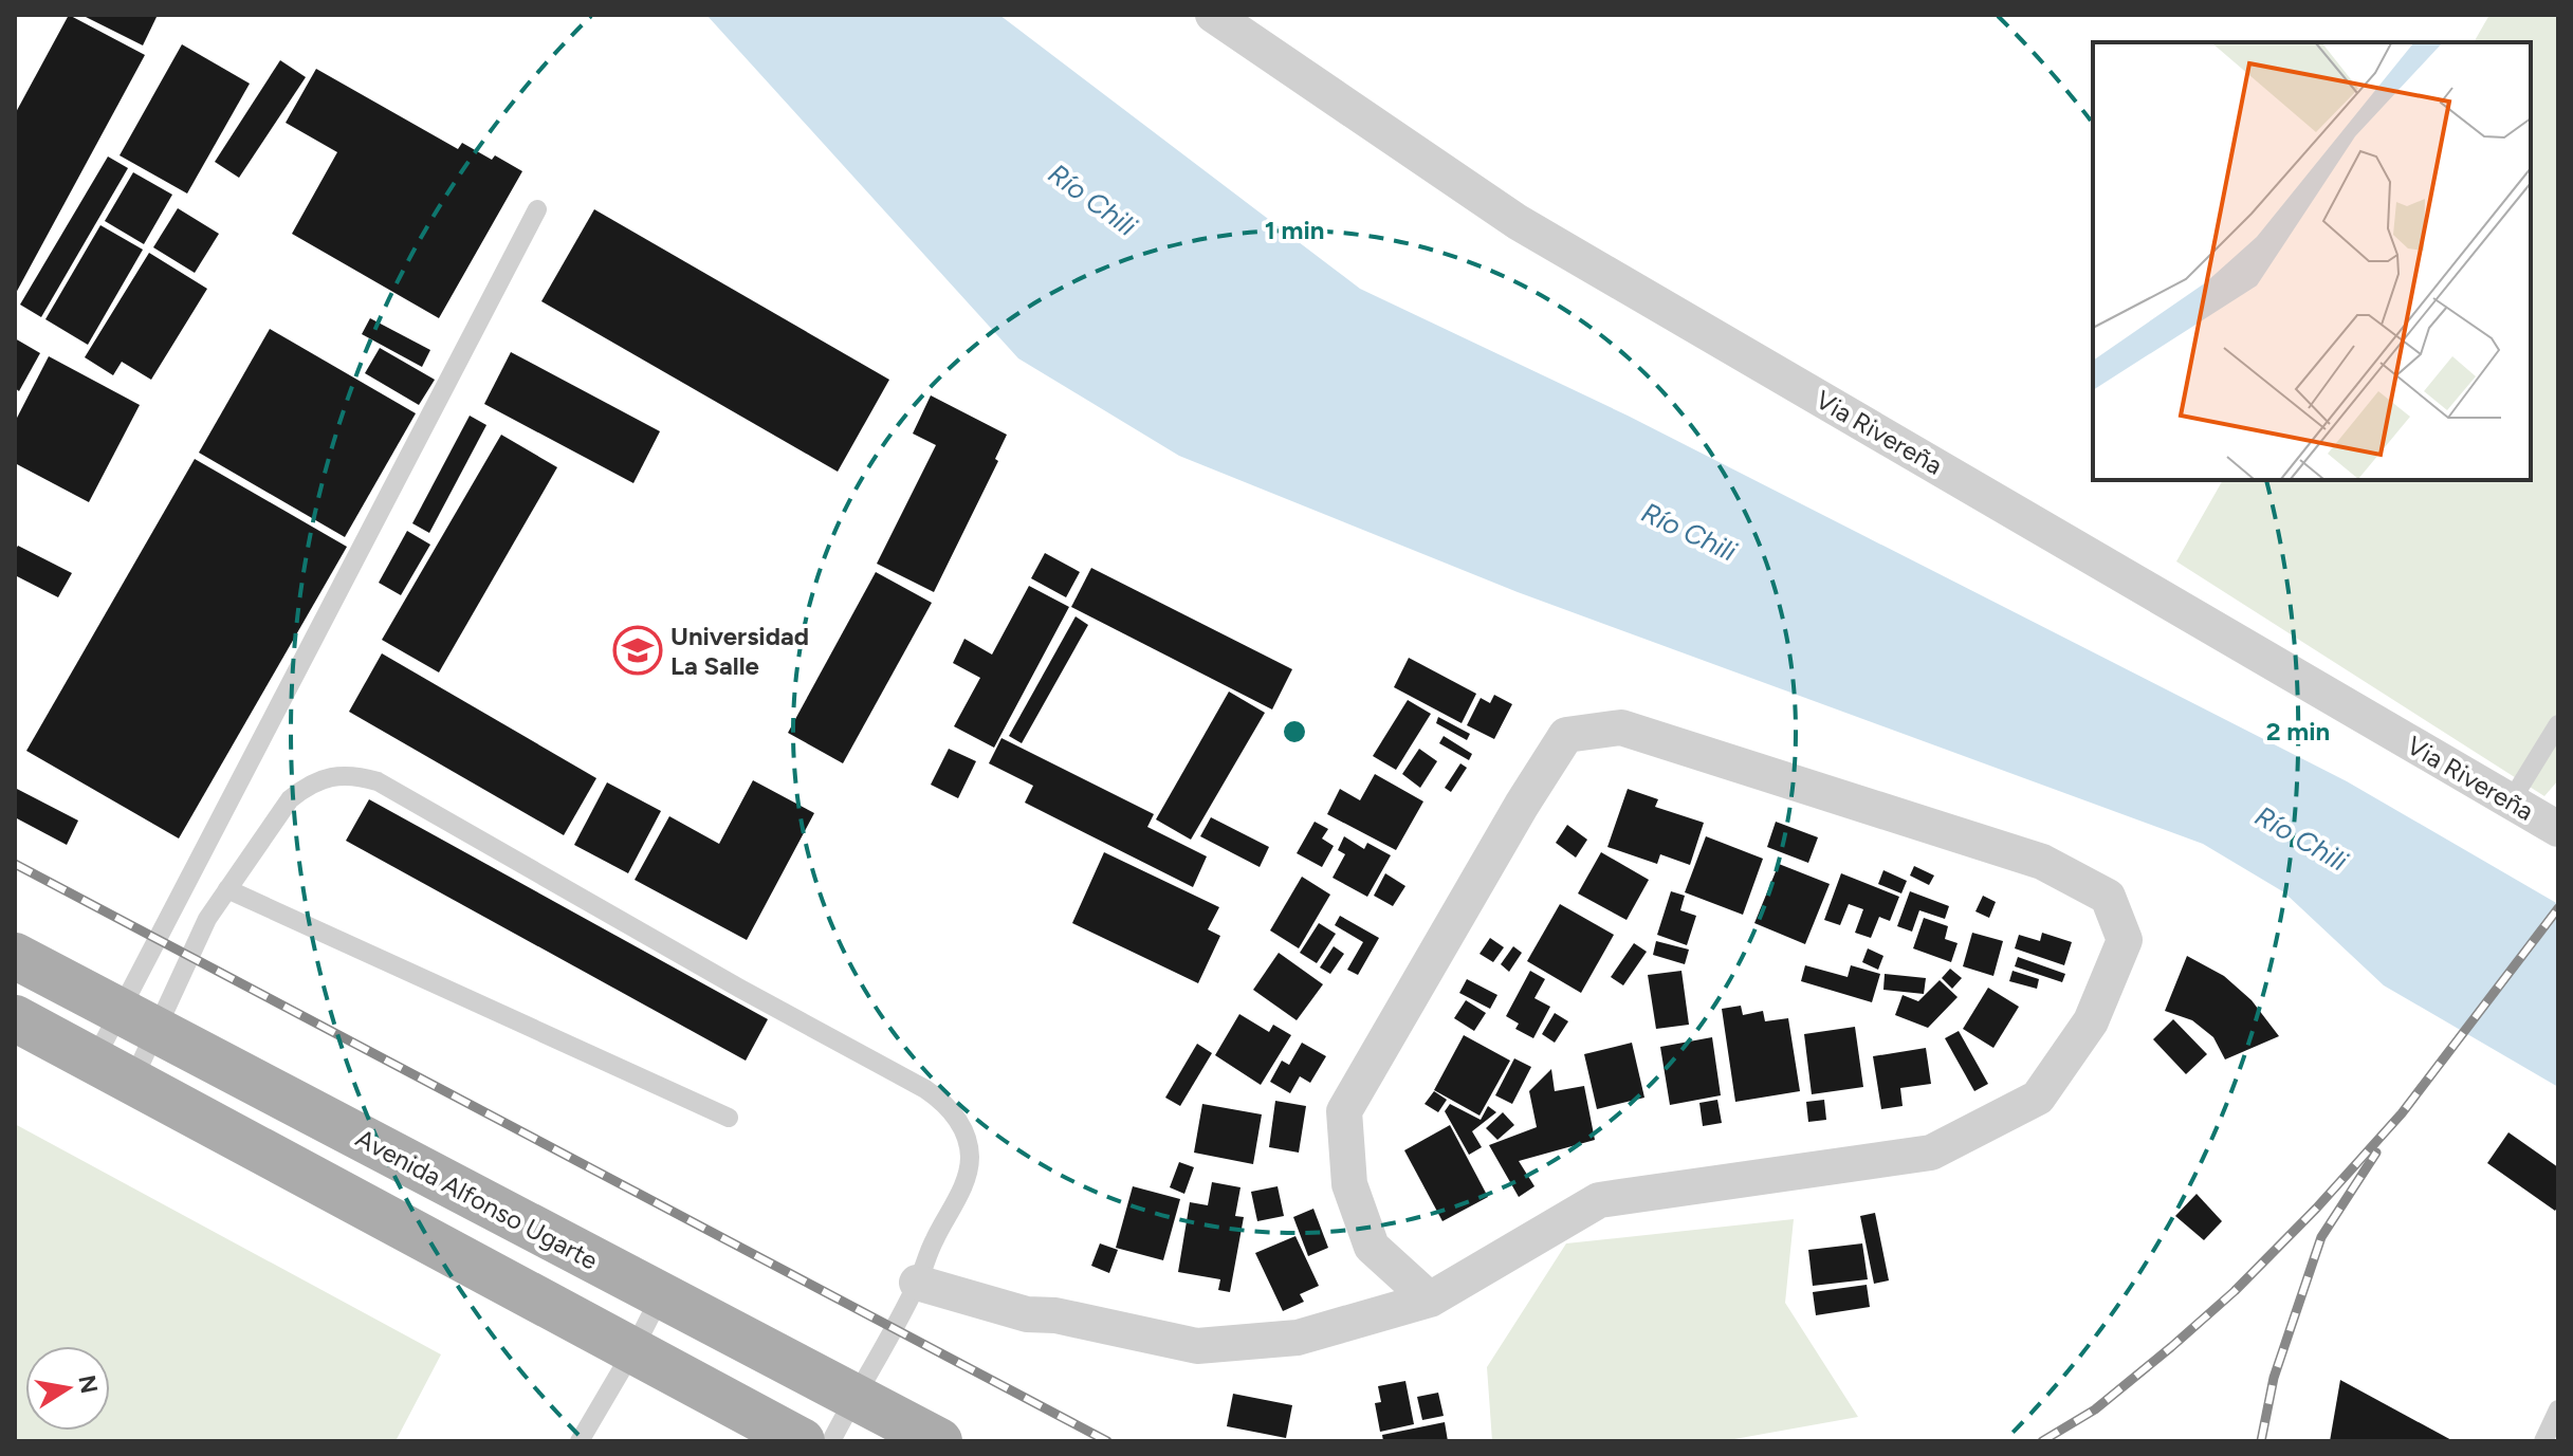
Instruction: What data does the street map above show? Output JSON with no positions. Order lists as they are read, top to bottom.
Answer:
{
  "streets": {
    "main road": ["Avenida Alfonso Ugarte"],
    "street": ["Via Rivereña"]
  },
  "water": ["Río Chili"],
  "places": {
    "school or university": ["Universidad La Salle"]
  },
  "north": "right",
  "rings": ["1 min", "2 min"]
}
